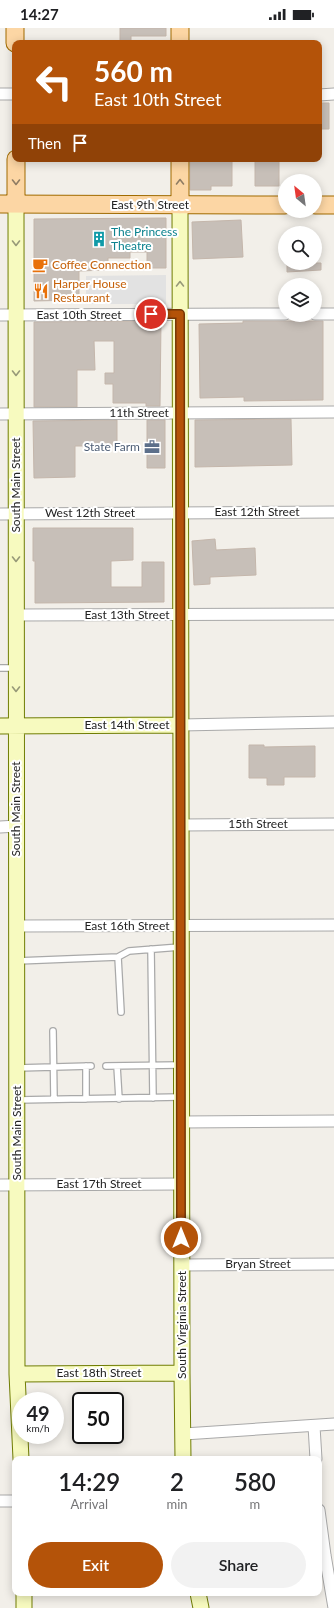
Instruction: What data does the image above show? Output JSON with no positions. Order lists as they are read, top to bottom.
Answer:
{
  "streets": {
    "main road": [
      "East 9th Street",
      "South Main Street",
      "East 14th Street",
      "South Virginia Street",
      "East 18th Street"
    ],
    "street": [
      "East 10th Street",
      "11th Street",
      "East 12th Street",
      "West 12th Street",
      "East 13th Street",
      "15th Street",
      "East 16th Street",
      "East 17th Street",
      "Bryan Street"
    ]
  },
  "crossings": [
    ["East 9th Street", "South Main Street"],
    ["East 9th Street", "South Virginia Street"],
    ["East 10th Street", "South Main Street"],
    ["East 10th Street", "South Virginia Street"],
    ["11th Street", "South Main Street"],
    ["11th Street", "South Virginia Street"],
    ["South Main Street", "West 12th Street"],
    ["South Main Street", "East 13th Street"],
    ["South Main Street", "East 14th Street"],
    ["South Main Street", "East 16th Street"],
    ["South Main Street", "East 17th Street"],
    ["South Main Street", "East 18th Street"],
    ["East 12th Street", "West 12th Street"],
    ["East 12th Street", "South Virginia Street"],
    ["West 12th Street", "South Virginia Street"],
    ["East 13th Street", "South Virginia Street"],
    ["East 14th Street", "South Virginia Street"],
    ["15th Street", "South Virginia Street"],
    ["East 16th Street", "South Virginia Street"],
    ["East 17th Street", "South Virginia Street"],
    ["Bryan Street", "South Virginia Street"],
    ["South Virginia Street", "East 18th Street"]
  ],
  "places": {
    "building": ["The Princess Theatre"],
    "cafe": ["Coffee Connection"],
    "restaurant": ["Harper House Restaurant"],
    "office": ["State Farm"]
  },
  "north": "top left",
  "page": {
    "status": "14:27",
    "turn": ["560 m", "East 10th Street"],
    "then": "Then",
    "speed": "49 km/h",
    "limit": "50",
    "eta": [
      "14:29",
      "Arrival",
      "2",
      "min",
      "580",
      "m"
    ],
    "buttons": ["Exit", "Share"]
  }
}
